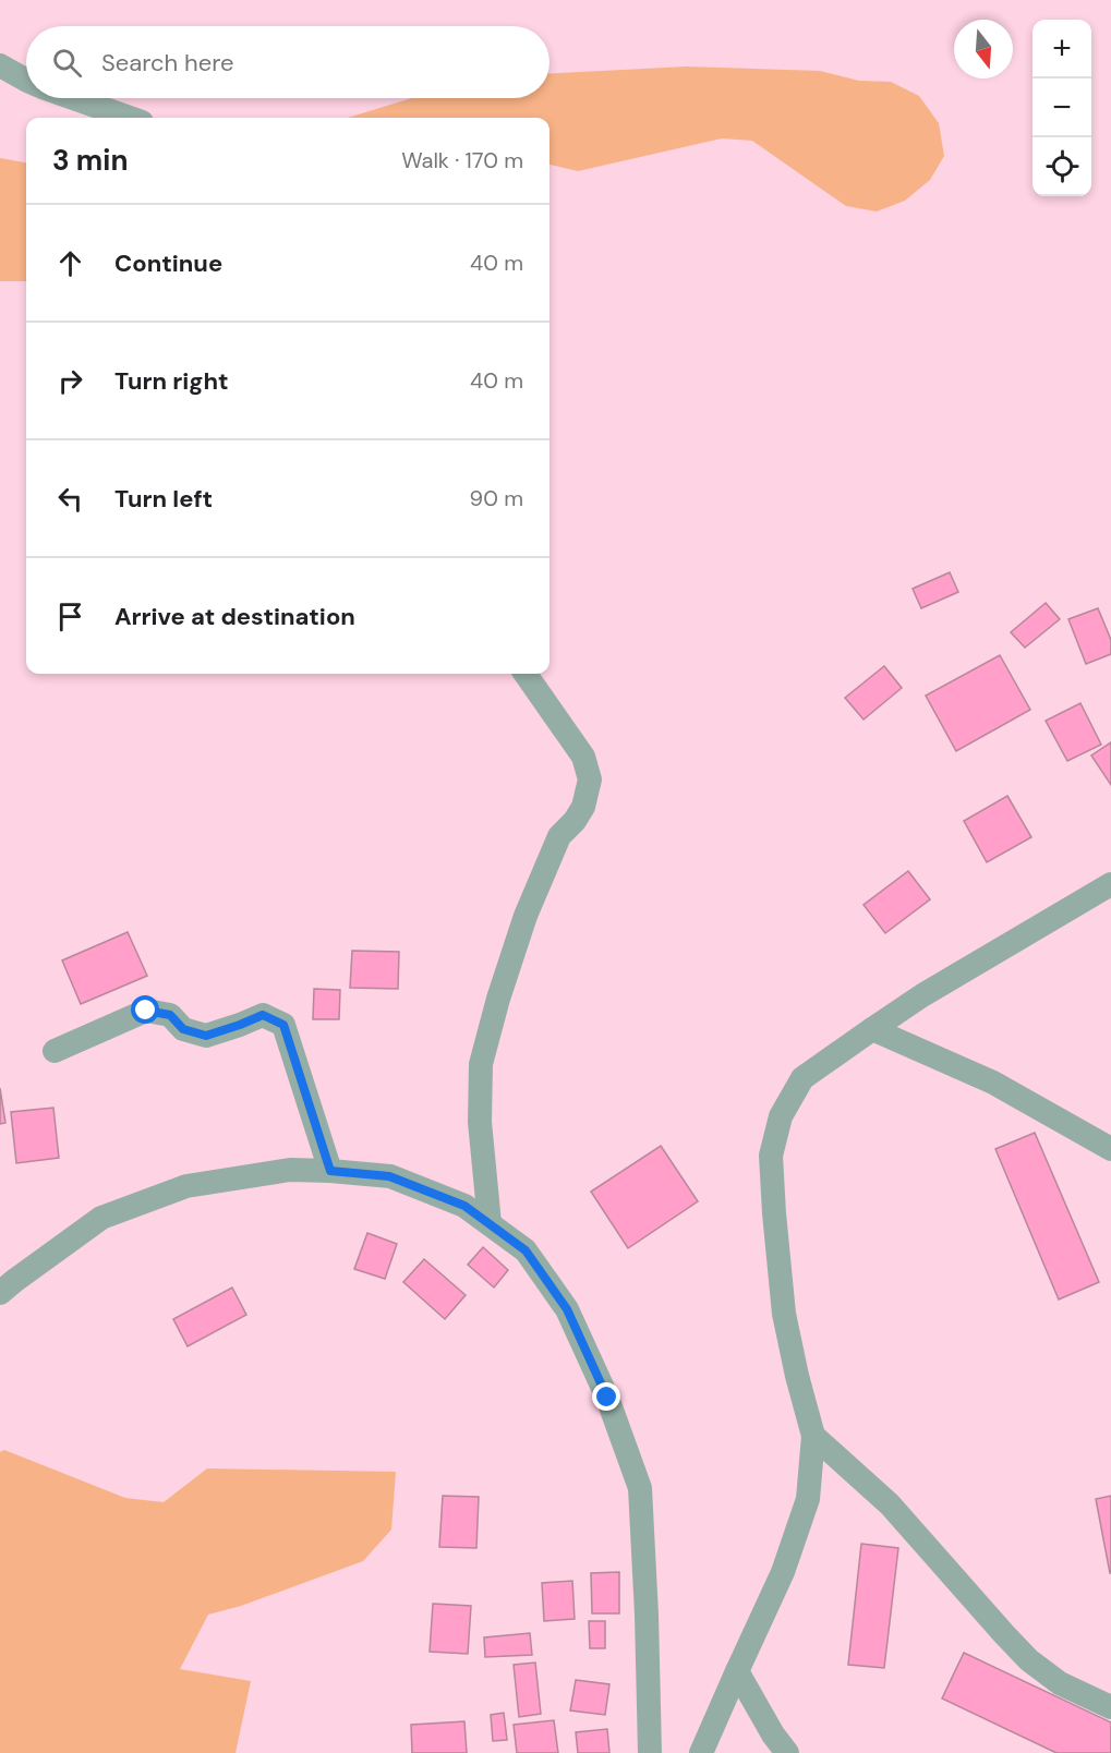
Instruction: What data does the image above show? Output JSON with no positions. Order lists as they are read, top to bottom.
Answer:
{
  "north": "bottom",
  "page": {
    "map_buttons": ["+", "−"],
    "search": "Search here",
    "heading": ["3 min", "Walk · 170 m"],
    "list": [
      ["Continue", "40 m"],
      ["Turn right", "40 m"],
      ["Turn left", "90 m"],
      "Arrive at destination"
    ]
  }
}
